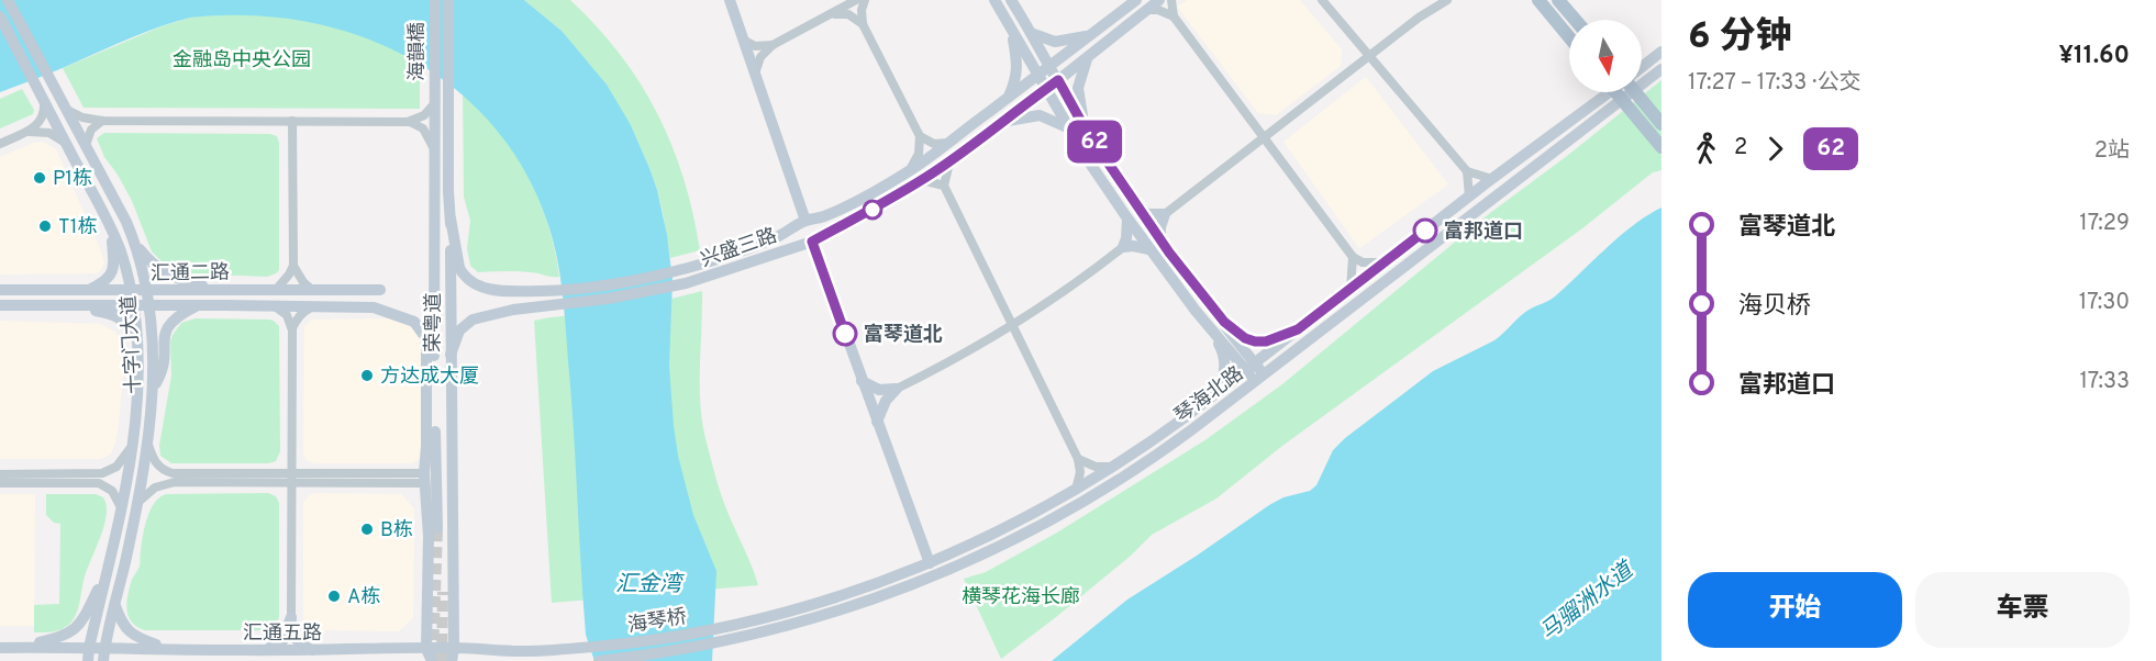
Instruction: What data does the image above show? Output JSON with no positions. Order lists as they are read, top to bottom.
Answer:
{
  "streets": {
    "street": [
      "海韻橋",
      "兴盛三路",
      "汇通二路",
      "荣粤道",
      "十字门大道",
      "琴海北路",
      "海琴桥",
      "汇通五路"
    ]
  },
  "crossings": [
    ["海韻橋", "荣粤道"],
    ["兴盛三路", "荣粤道"],
    ["汇通二路", "荣粤道"],
    ["汇通二路", "十字门大道"],
    ["荣粤道", "汇通五路"],
    ["十字门大道", "汇通五路"],
    ["琴海北路", "海琴桥"],
    ["海琴桥", "汇通五路"]
  ],
  "water": ["汇金湾", "马骝洲水道"],
  "parks": ["金融岛中央公园", "横琴花海长廊"],
  "places": [
    "P1栋",
    "T1栋",
    "富邦道口",
    "富琴道北",
    "方达成大厦",
    "B栋",
    "A栋"
  ],
  "lines": ["bus line 62"],
  "north": "bottom",
  "page": {
    "on_map": "62",
    "heading": ["6 分钟", "17:27 – 17:33 · 公交", "¥11.60"],
    "legs": ["2", "62", "2站"],
    "list": [
      {
        "name": "富琴道北",
        "value": "17:29"
      },
      {
        "name": "海贝桥",
        "value": "17:30"
      },
      {
        "name": "富邦道口",
        "value": "17:33"
      }
    ],
    "buttons": ["开始", "车票"]
  }
}
